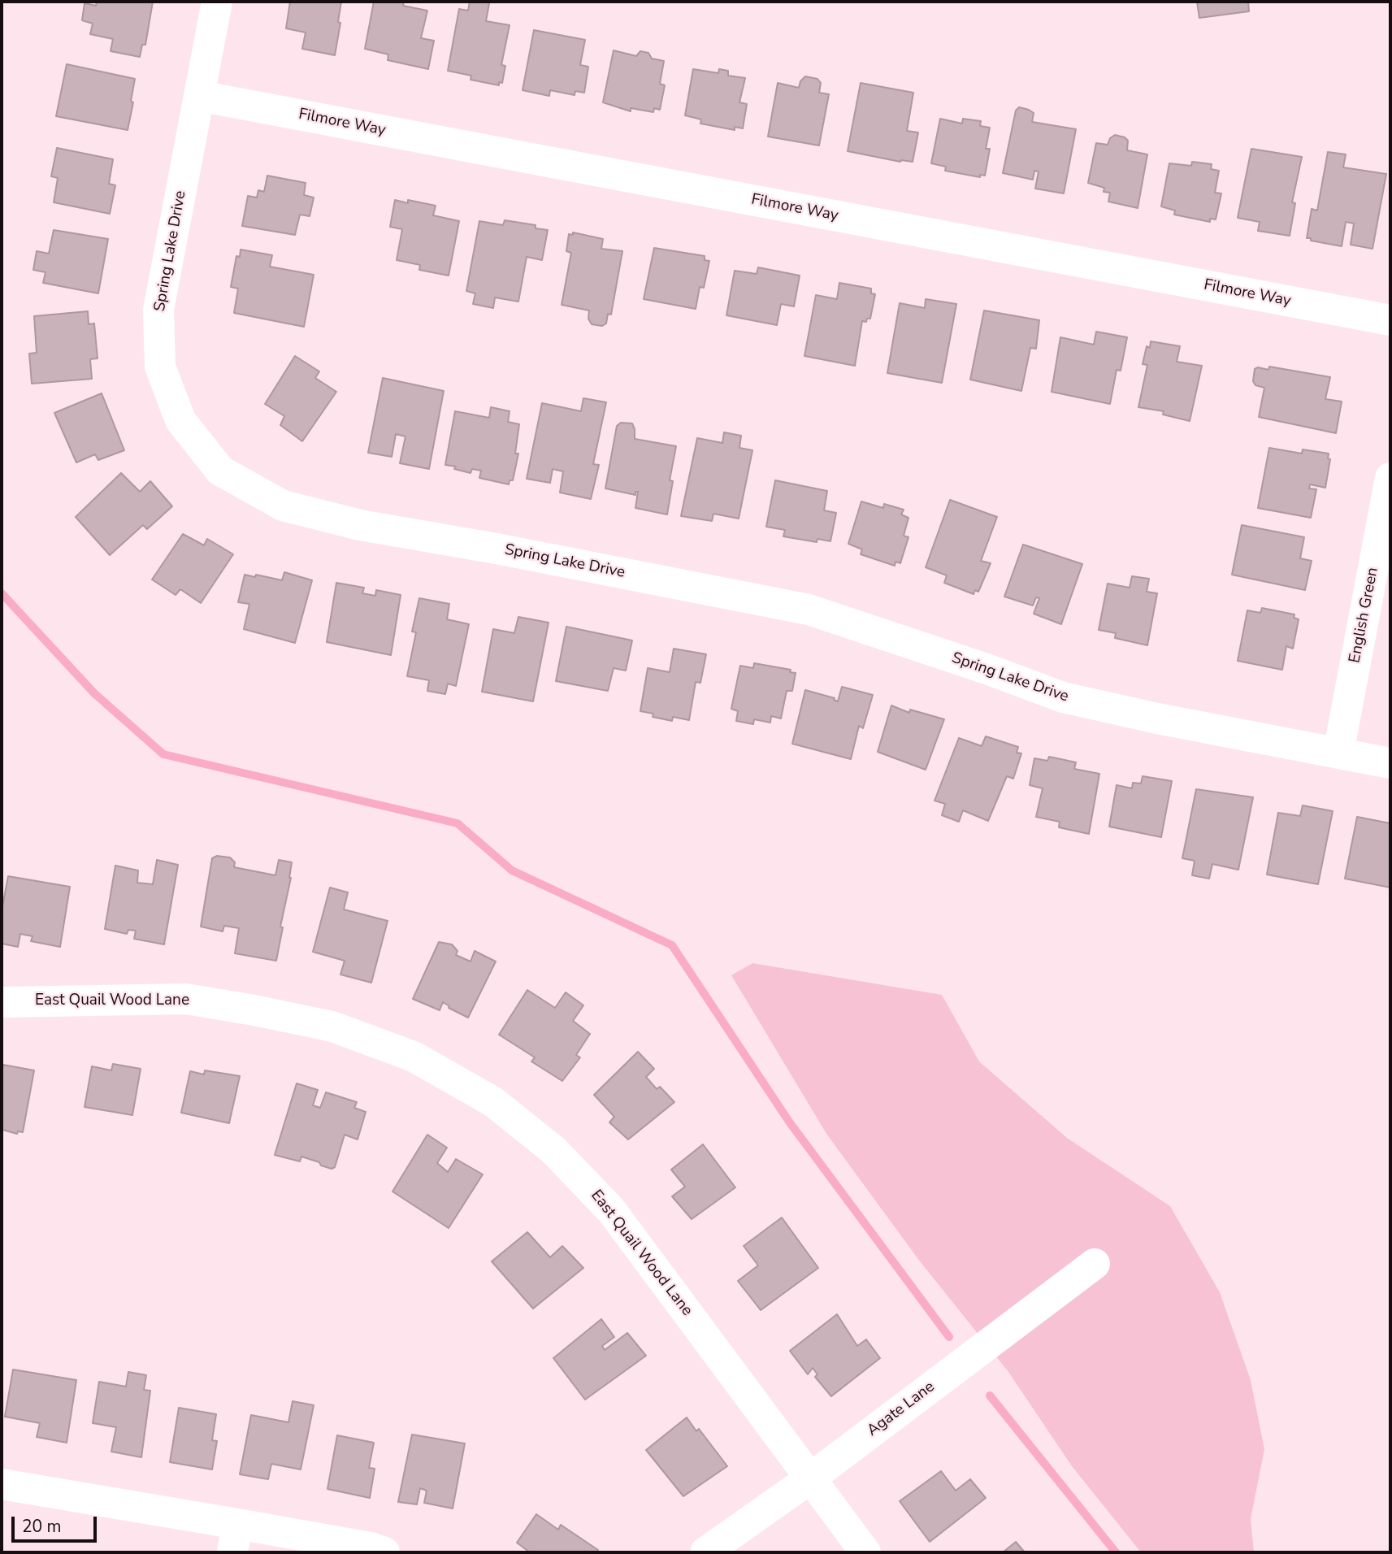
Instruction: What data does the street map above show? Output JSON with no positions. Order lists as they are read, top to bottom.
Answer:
{
  "streets": {
    "street": [
      "Filmore Way",
      "Spring Lake Drive",
      "English Green",
      "East Quail Wood Lane",
      "Agate Lane"
    ]
  },
  "crossings": [
    ["Filmore Way", "Spring Lake Drive"],
    ["Spring Lake Drive", "English Green"],
    ["East Quail Wood Lane", "Agate Lane"]
  ],
  "scale_bar": "20 m"
}
